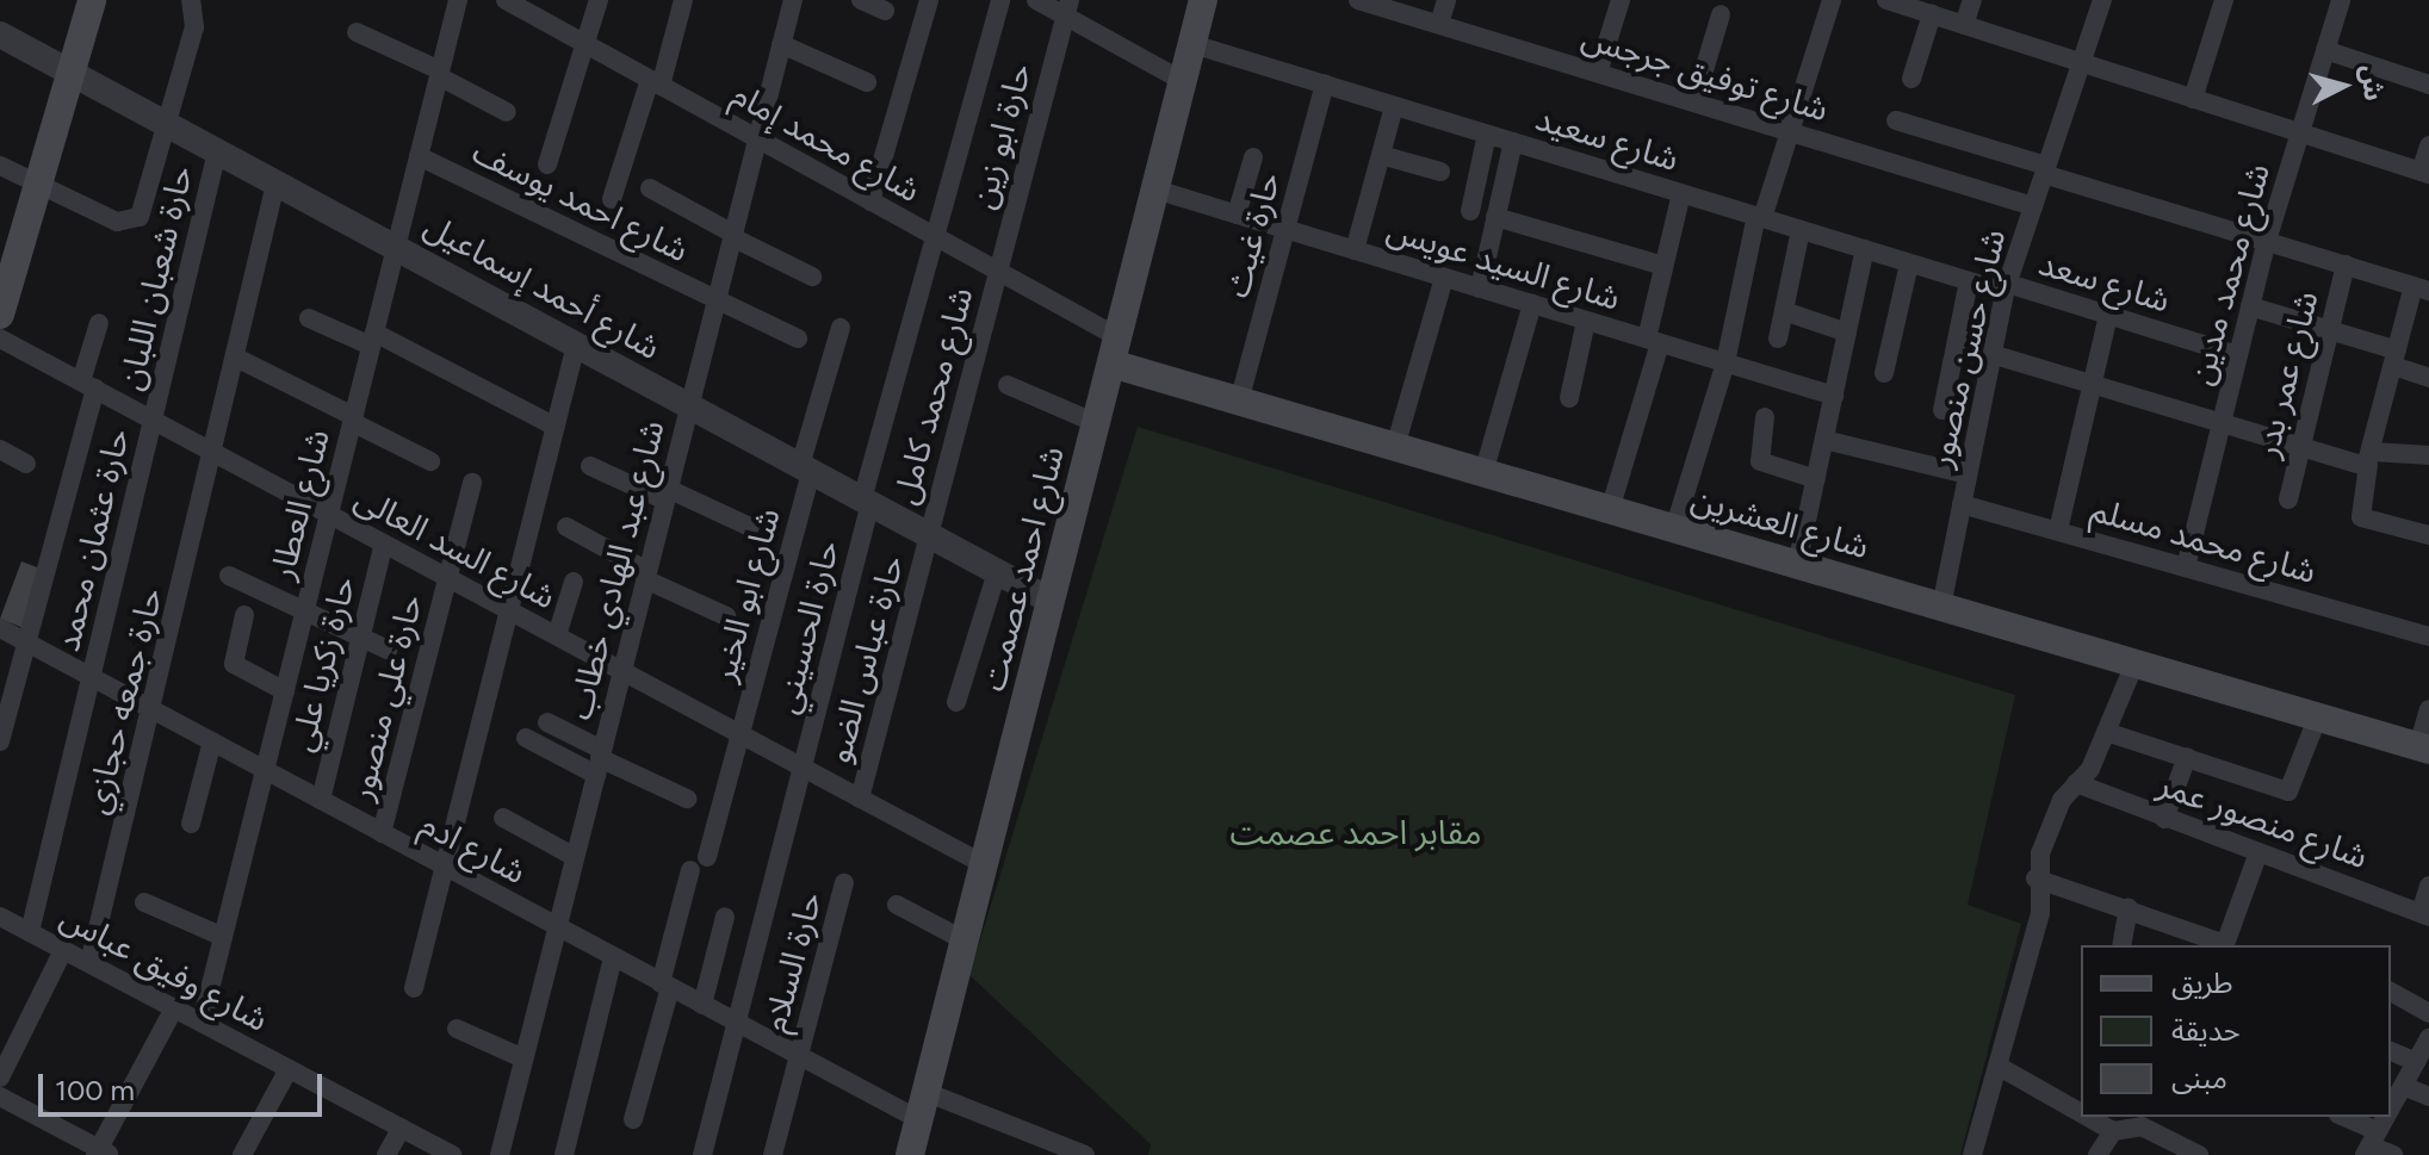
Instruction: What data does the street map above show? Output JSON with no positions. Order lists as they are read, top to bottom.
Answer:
{
  "streets": {
    "main road": ["شارع العشرين", "شارع احمد عصمت"],
    "street": [
      "شارع توفيق جرجس",
      "حارة ابو زين",
      "شارع سعيد",
      "شارع محمد إمام",
      "شارع احمد يوسف",
      "حارة غيث",
      "شارع السيد عويس",
      "شارع محمد مدين",
      "حارة شعبان اللبان",
      "شارع سعد",
      "شارع أحمد إسماعيل",
      "شارع حسن منصور",
      "شارع عمر بدر",
      "شارع محمد كامل",
      "شارع العطار",
      "حارة عثمان محمد",
      "شارع محمد مسلم",
      "شارع السد العالى",
      "شارع عبد الهادي خطاب",
      "شارع ابو الخير",
      "حارة الحسيني",
      "حارة عباس الضو",
      "حارة زكريا علي",
      "حارة علي منصور",
      "حارة جمعه حجازي",
      "شارع منصور عمر",
      "شارع ادم",
      "حارة السلام",
      "شارع وفيق عباس"
    ]
  },
  "crossings": [
    ["شارع توفيق جرجس", "شارع حسن منصور"],
    ["حارة ابو زين", "شارع محمد إمام"],
    ["حارة ابو زين", "شارع محمد كامل"],
    ["شارع سعيد", "حارة غيث"],
    ["شارع سعيد", "شارع سعد"],
    ["شارع سعيد", "شارع حسن منصور"],
    ["شارع سعيد", "شارع احمد عصمت"],
    ["شارع محمد إمام", "شارع محمد كامل"],
    ["شارع محمد إمام", "شارع العشرين"],
    ["شارع محمد إمام", "شارع احمد عصمت"],
    ["شارع محمد إمام", "شارع عبد الهادي خطاب"],
    ["شارع محمد إمام", "حارة الحسيني"],
    ["شارع احمد يوسف", "شارع العطار"],
    ["شارع احمد يوسف", "شارع عبد الهادي خطاب"],
    ["حارة غيث", "شارع السيد عويس"],
    ["حارة غيث", "شارع العشرين"],
    ["شارع السيد عويس", "شارع احمد عصمت"],
    ["شارع محمد مدين", "شارع سعد"],
    ["شارع محمد مدين", "شارع محمد مسلم"],
    ["حارة شعبان اللبان", "شارع أحمد إسماعيل"],
    ["حارة شعبان اللبان", "حارة عثمان محمد"],
    ["حارة شعبان اللبان", "شارع السد العالى"],
    ["شارع سعد", "شارع حسن منصور"],
    ["شارع أحمد إسماعيل", "شارع محمد كامل"],
    ["شارع أحمد إسماعيل", "شارع العطار"],
    ["شارع أحمد إسماعيل", "شارع احمد عصمت"],
    ["شارع أحمد إسماعيل", "شارع عبد الهادي خطاب"],
    ["شارع أحمد إسماعيل", "شارع ابو الخير"],
    ["شارع أحمد إسماعيل", "حارة الحسيني"],
    ["شارع أحمد إسماعيل", "حارة عباس الضو"],
    ["شارع أحمد إسماعيل", "حارة جمعه حجازي"],
    ["شارع حسن منصور", "شارع العشرين"],
    ["شارع حسن منصور", "شارع محمد مسلم"],
    ["شارع محمد كامل", "حارة عباس الضو"],
    ["شارع العطار", "شارع السد العالى"],
    ["شارع العطار", "شارع ادم"],
    ["شارع العطار", "شارع وفيق عباس"],
    ["شارع العشرين", "شارع احمد عصمت"],
    ["حارة عثمان محمد", "شارع السد العالى"],
    ["حارة عثمان محمد", "شارع ادم"],
    ["حارة عثمان محمد", "شارع وفيق عباس"],
    ["شارع السد العالى", "شارع احمد عصمت"],
    ["شارع السد العالى", "شارع عبد الهادي خطاب"],
    ["شارع السد العالى", "شارع ابو الخير"],
    ["شارع السد العالى", "حارة الحسيني"],
    ["شارع السد العالى", "حارة عباس الضو"],
    ["شارع السد العالى", "حارة زكريا علي"],
    ["شارع السد العالى", "حارة علي منصور"],
    ["شارع السد العالى", "حارة جمعه حجازي"],
    ["شارع احمد عصمت", "شارع ادم"],
    ["شارع عبد الهادي خطاب", "شارع ادم"],
    ["حارة الحسيني", "شارع ادم"],
    ["حارة زكريا علي", "شارع ادم"],
    ["حارة علي منصور", "شارع ادم"],
    ["حارة جمعه حجازي", "شارع ادم"],
    ["حارة جمعه حجازي", "شارع وفيق عباس"],
    ["شارع ادم", "حارة السلام"]
  ],
  "parks": ["مقابر احمد عصمت"],
  "legend": ["طريق", "حديقة", "مبنى"],
  "scale_bar": "100 m",
  "north": "right"
}
